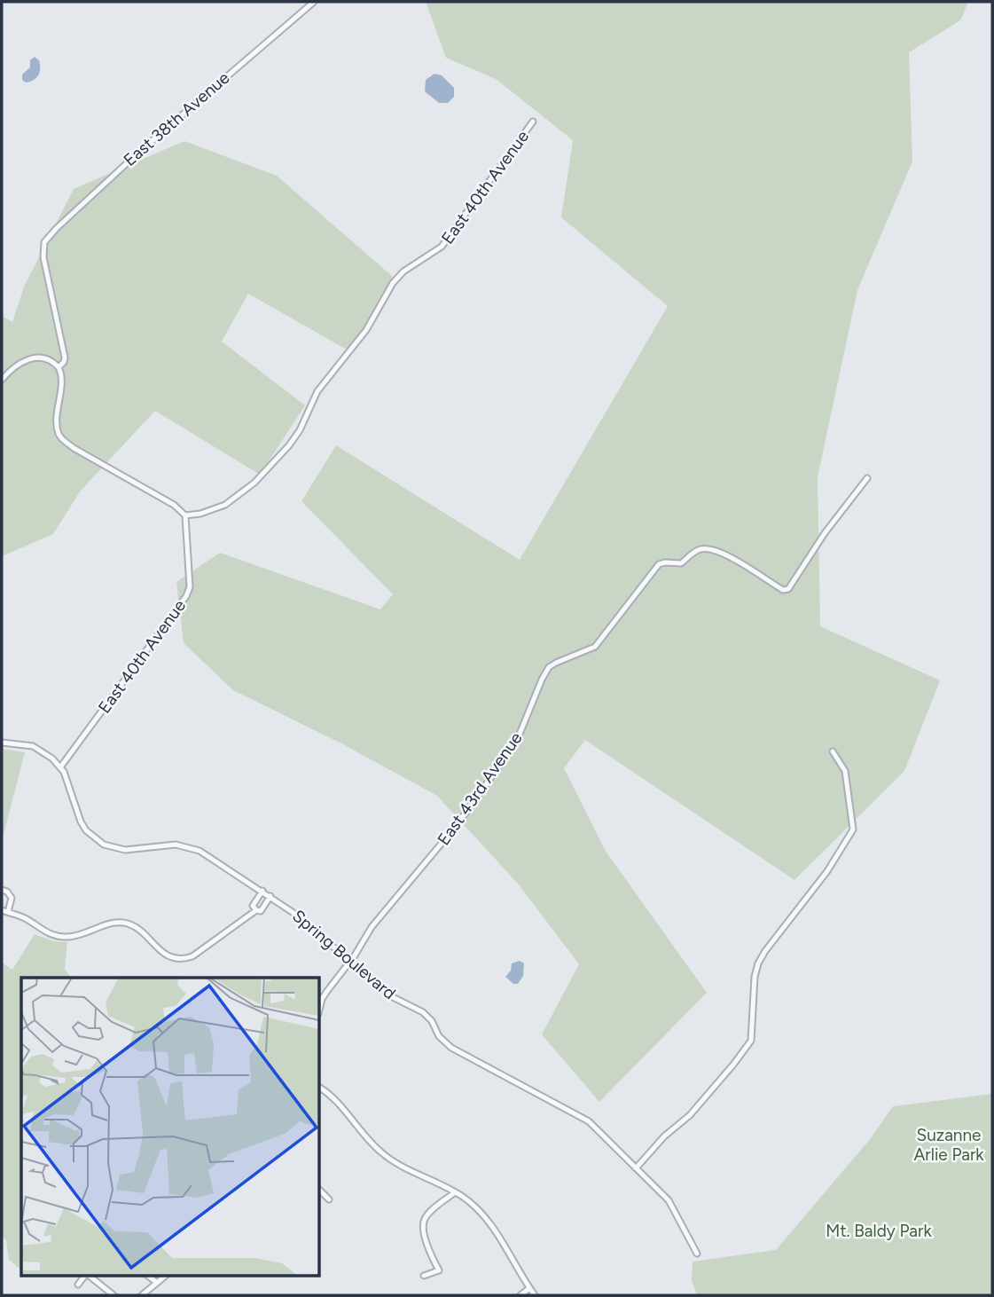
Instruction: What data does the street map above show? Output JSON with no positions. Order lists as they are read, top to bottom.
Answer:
{
  "streets": {
    "street": [
      "East 38th Avenue",
      "East 40th Avenue",
      "East 43rd Avenue",
      "Spring Boulevard"
    ]
  },
  "crossings": [
    ["East 40th Avenue", "Spring Boulevard"],
    ["East 43rd Avenue", "Spring Boulevard"]
  ],
  "parks": ["Suzanne Arlie Park", "Mt. Baldy Park"]
}
